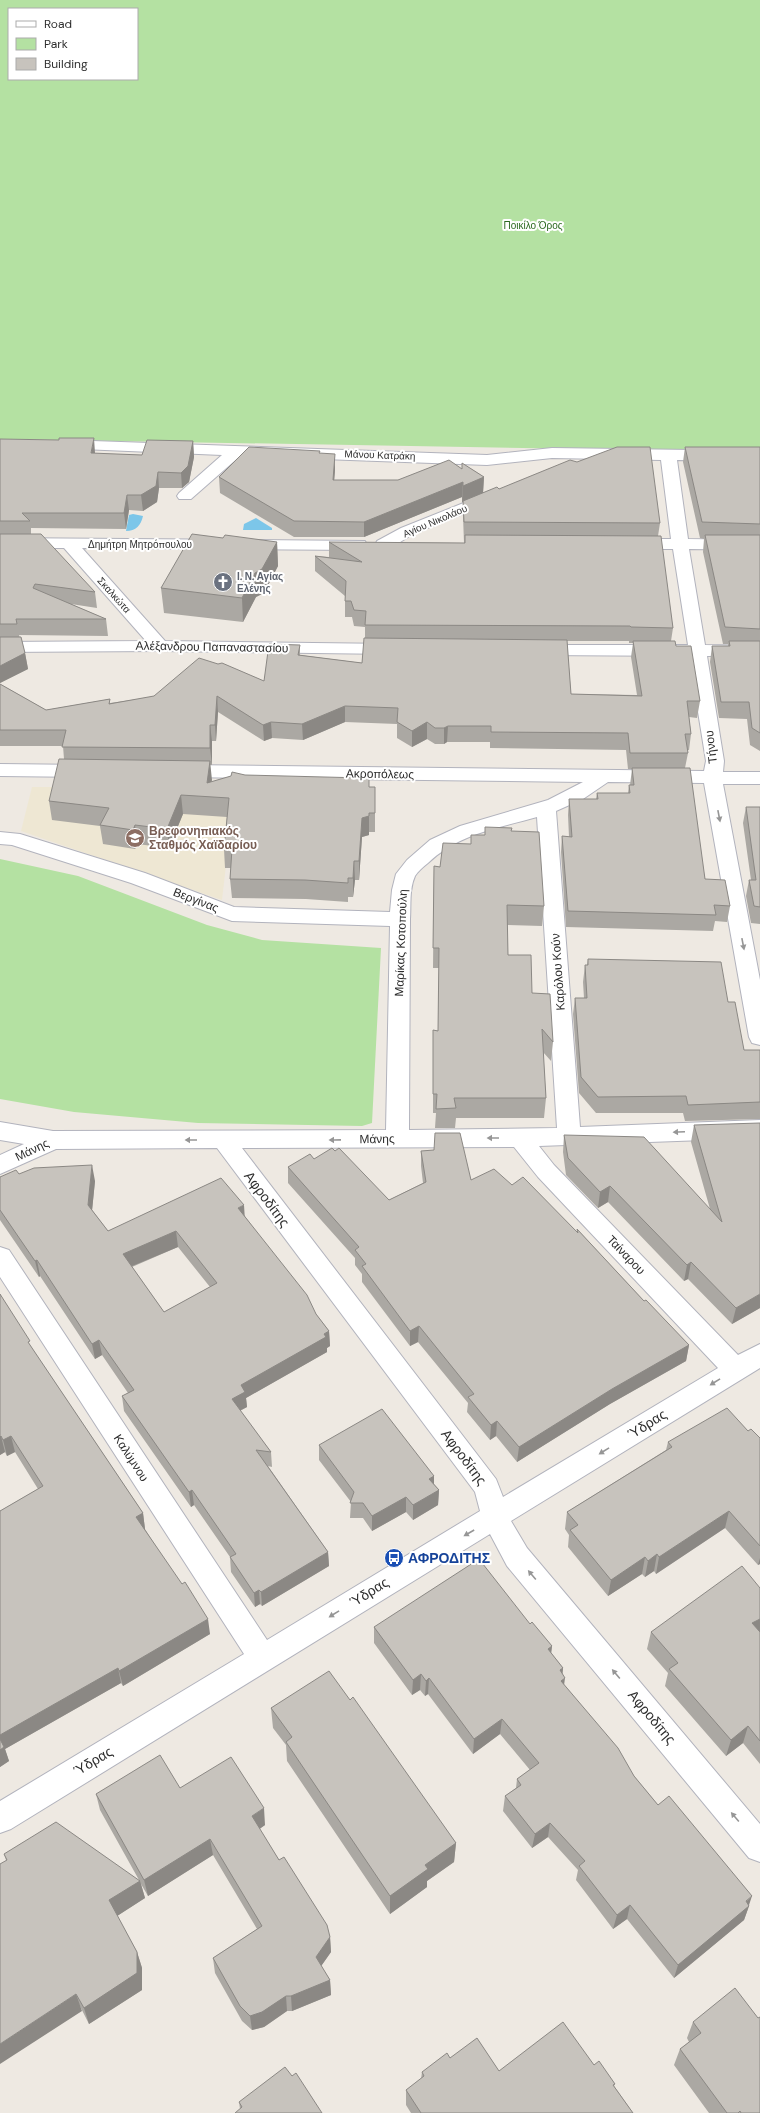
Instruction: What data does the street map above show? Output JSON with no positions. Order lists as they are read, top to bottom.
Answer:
{
  "streets": {
    "street": [
      "Μάνου Κατράκη",
      "Αγίου Νικολάου",
      "Δημήτρη Μητρόπουλου",
      "Σκαλκώτα",
      "Αλέξανδρου Παπαναστασίου",
      "Τήνου",
      "Ακροπόλεως",
      "Βεργίνας",
      "Μαρίκας Κοτοπούλη",
      "Καρόλου Κούν",
      "Μάνης",
      "Αφροδίτης",
      "Ταίναρου",
      "Ύδρας",
      "Καλύμνου"
    ]
  },
  "crossings": [
    ["Μάνου Κατράκη", "Τήνου"],
    ["Αγίου Νικολάου", "Δημήτρη Μητρόπουλου"],
    ["Δημήτρη Μητρόπουλου", "Σκαλκώτα"],
    ["Σκαλκώτα", "Αλέξανδρου Παπαναστασίου"],
    ["Τήνου", "Ακροπόλεως"],
    ["Ακροπόλεως", "Μαρίκας Κοτοπούλη"],
    ["Βεργίνας", "Μαρίκας Κοτοπούλη"],
    ["Μαρίκας Κοτοπούλη", "Καρόλου Κούν"],
    ["Μαρίκας Κοτοπούλη", "Μάνης"],
    ["Καρόλου Κούν", "Μάνης"],
    ["Μάνης", "Αφροδίτης"],
    ["Μάνης", "Ταίναρου"],
    ["Αφροδίτης", "Ύδρας"],
    ["Ταίναρου", "Ύδρας"],
    ["Ύδρας", "Καλύμνου"]
  ],
  "one_way": [
    "Τήνου",
    "Μάνης",
    "Αφροδίτης",
    "Ύδρας"
  ],
  "parks": ["Ποικίλο Όρος"],
  "places": {
    "church": ["Ι. Ν. Αγίας Ελένης"],
    "school or university": ["Βρεφονηπιακός Σταθμός Χαϊδαρίου"],
    "bus stop": ["ΑΦΡΟΔΙΤΗΣ"]
  },
  "legend": ["Road", "Park", "Building"]
}
